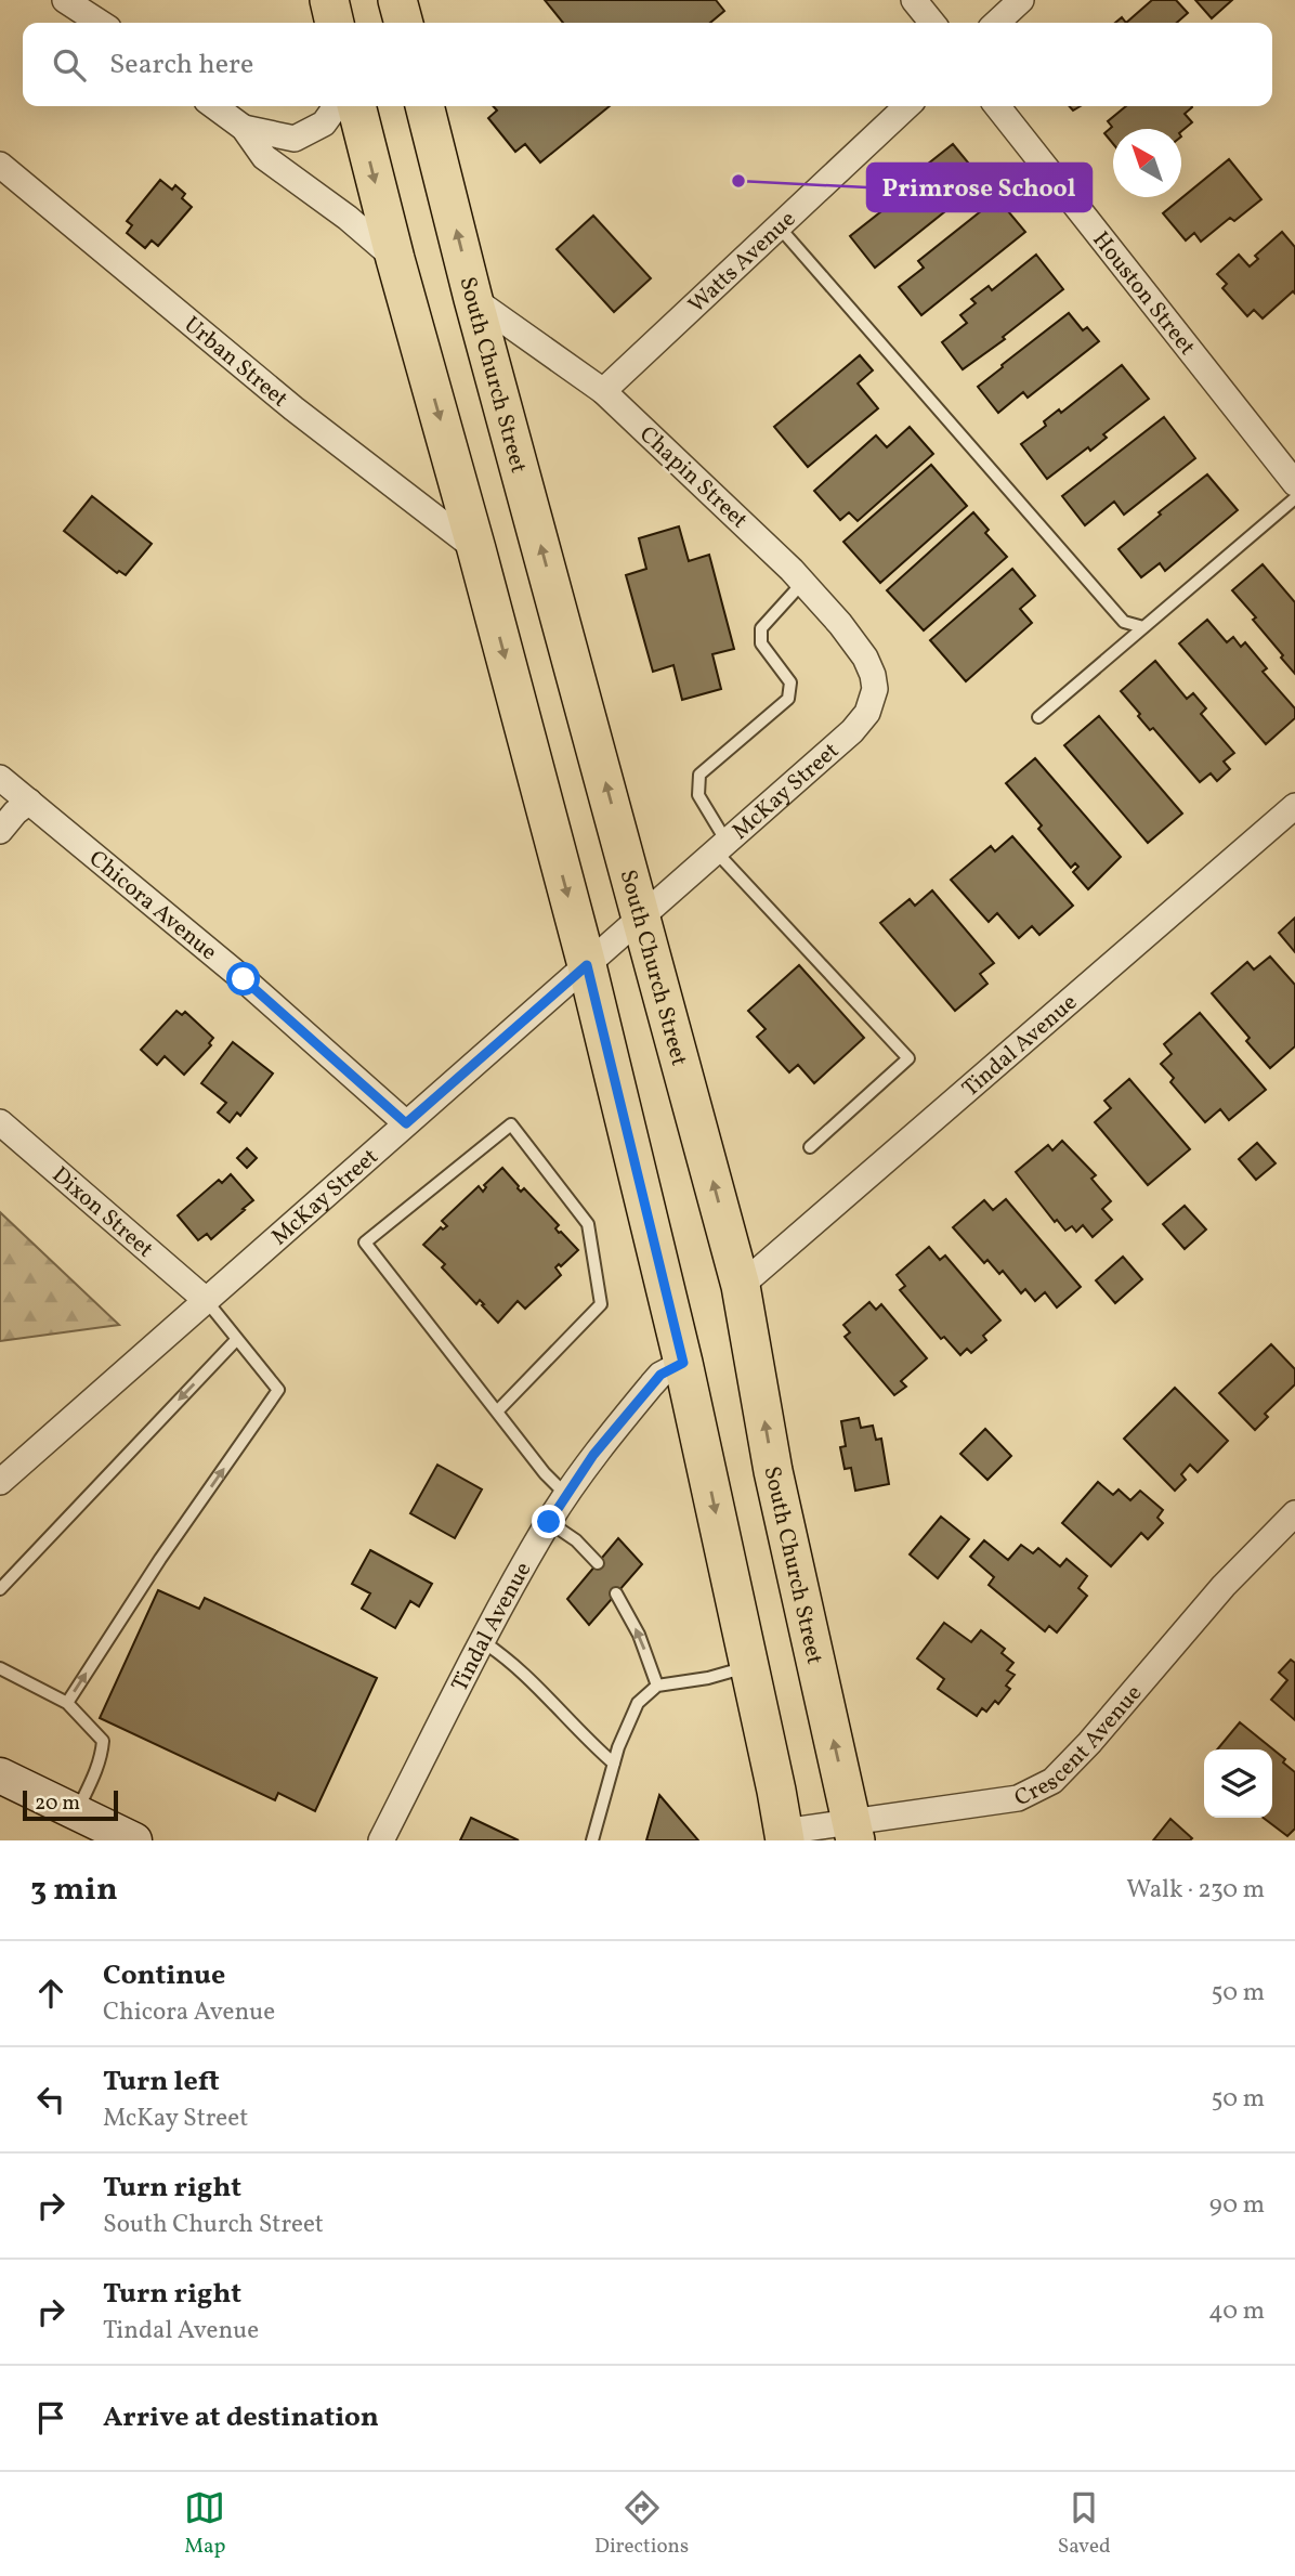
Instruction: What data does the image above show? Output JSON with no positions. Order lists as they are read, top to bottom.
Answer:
{
  "streets": {
    "main road": ["South Church Street"],
    "street": [
      "Watts Avenue",
      "Houston Street",
      "Urban Street",
      "Chapin Street",
      "McKay Street",
      "Chicora Avenue",
      "Tindal Avenue",
      "Dixon Street",
      "Crescent Avenue"
    ]
  },
  "crossings": [
    ["Watts Avenue", "Chapin Street"],
    ["South Church Street", "Chapin Street"],
    ["South Church Street", "McKay Street"],
    ["South Church Street", "Tindal Avenue"],
    ["South Church Street", "Crescent Avenue"],
    ["Chapin Street", "McKay Street"],
    ["McKay Street", "Chicora Avenue"],
    ["McKay Street", "Dixon Street"]
  ],
  "places": ["Primrose School"],
  "scale_bar": "20 m",
  "north": "top left",
  "page": {
    "search": "Search here",
    "scale": "20 m",
    "heading": ["3 min", "Walk · 230 m"],
    "list": [
      ["Continue", "Chicora Avenue", "50 m"],
      ["Turn left", "McKay Street", "50 m"],
      ["Turn right", "South Church Street", "90 m"],
      ["Turn right", "Tindal Avenue", "40 m"],
      "Arrive at destination"
    ],
    "nav": ["Map", "Directions", "Saved"]
  }
}
